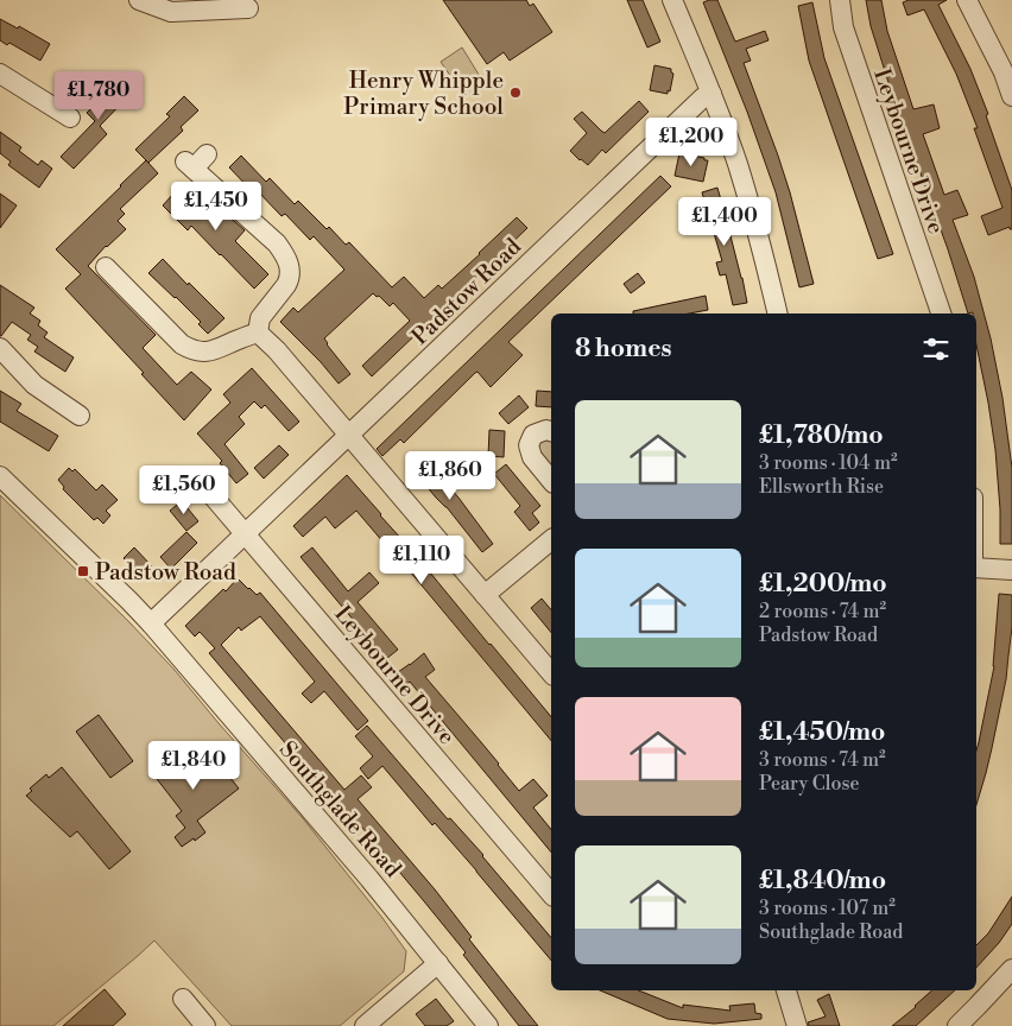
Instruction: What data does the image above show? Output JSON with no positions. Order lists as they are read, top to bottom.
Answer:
{
  "streets": {
    "street": ["Leybourne Drive", "Padstow Road", "Southglade Road"]
  },
  "crossings": [
    ["Leybourne Drive", "Padstow Road"],
    ["Padstow Road", "Southglade Road"]
  ],
  "places": {
    "other": ["Henry Whipple Primary School"],
    "transit": ["Padstow Road"]
  },
  "page": {
    "price": [
      "£1,780",
      "£1,200",
      "£1,450",
      "£1,400",
      "£1,860",
      "£1,560",
      "£1,110",
      "£1,840"
    ],
    "heading": "8 homes",
    "list": [
      {
        "name": "£1,780/mo",
        "note": "3 rooms · 104 m² · Ellsworth Rise"
      },
      {
        "name": "£1,200/mo",
        "note": "2 rooms · 74 m² · Padstow Road"
      },
      {
        "name": "£1,450/mo",
        "note": "3 rooms · 74 m² · Peary Close"
      },
      {
        "name": "£1,840/mo",
        "note": "3 rooms · 107 m² · Southglade Road"
      }
    ]
  }
}
